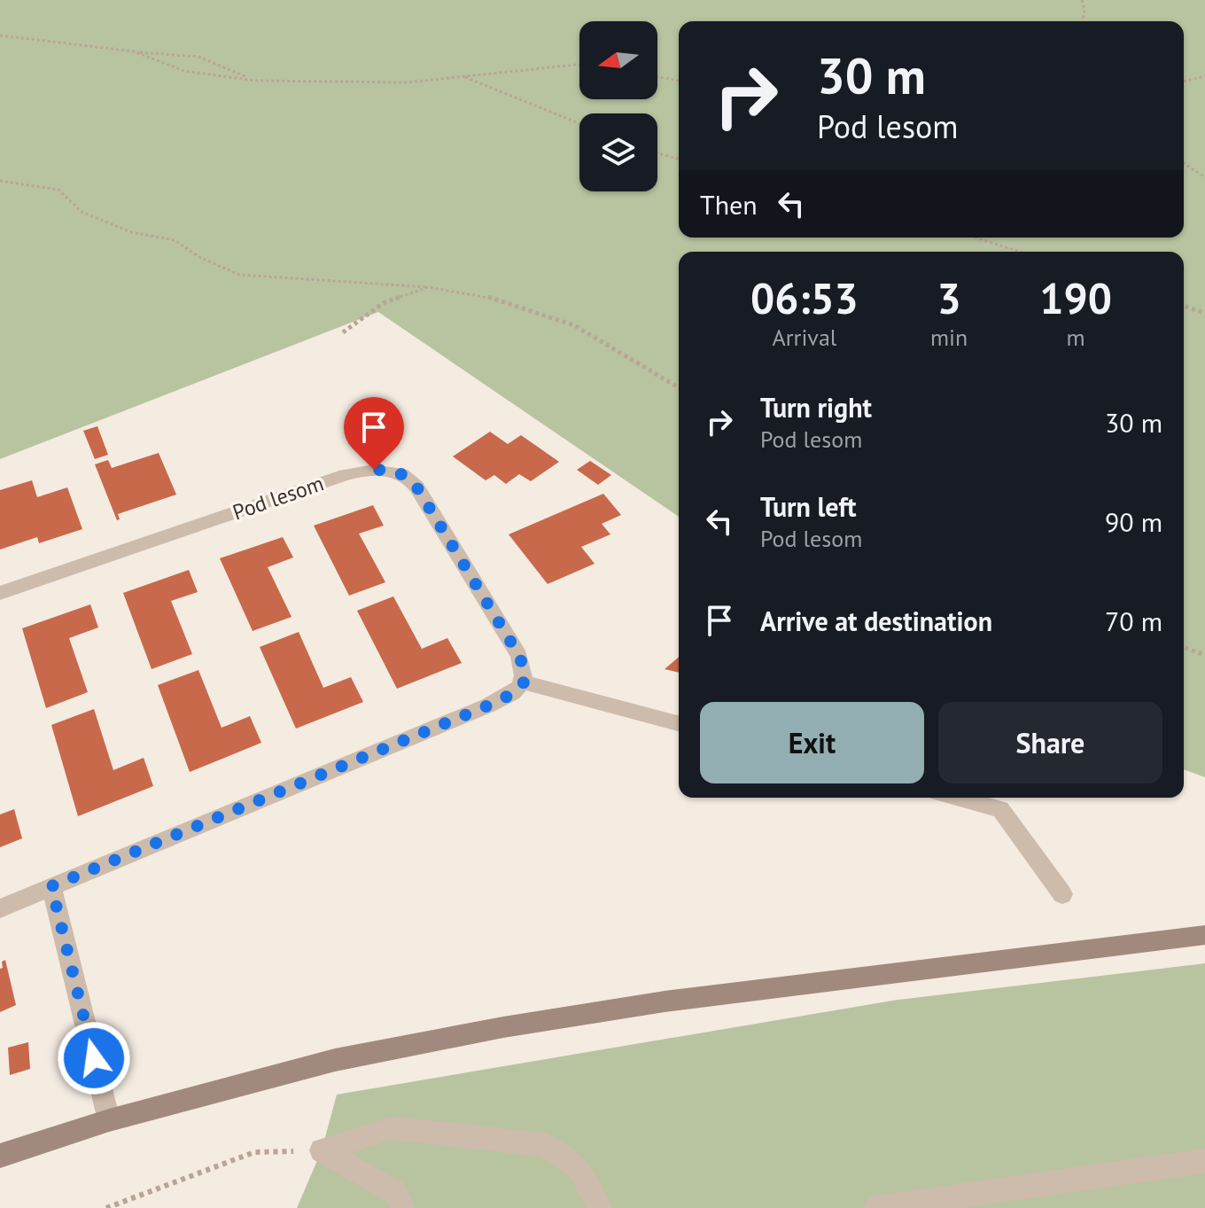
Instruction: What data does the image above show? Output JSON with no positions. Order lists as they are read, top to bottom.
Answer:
{
  "streets": {
    "street": ["Pod lesom"]
  },
  "north": "left",
  "page": {
    "turn": ["30 m", "Pod lesom"],
    "then": "Then",
    "eta": [
      "06:53",
      "Arrival",
      "3",
      "min",
      "190",
      "m"
    ],
    "list": [
      {
        "name": "Turn right",
        "note": "Pod lesom",
        "value": "30 m"
      },
      {
        "name": "Turn left",
        "note": "Pod lesom",
        "value": "90 m"
      },
      {
        "name": "Arrive at destination",
        "value": "70 m"
      }
    ],
    "buttons": ["Exit", "Share"]
  }
}
